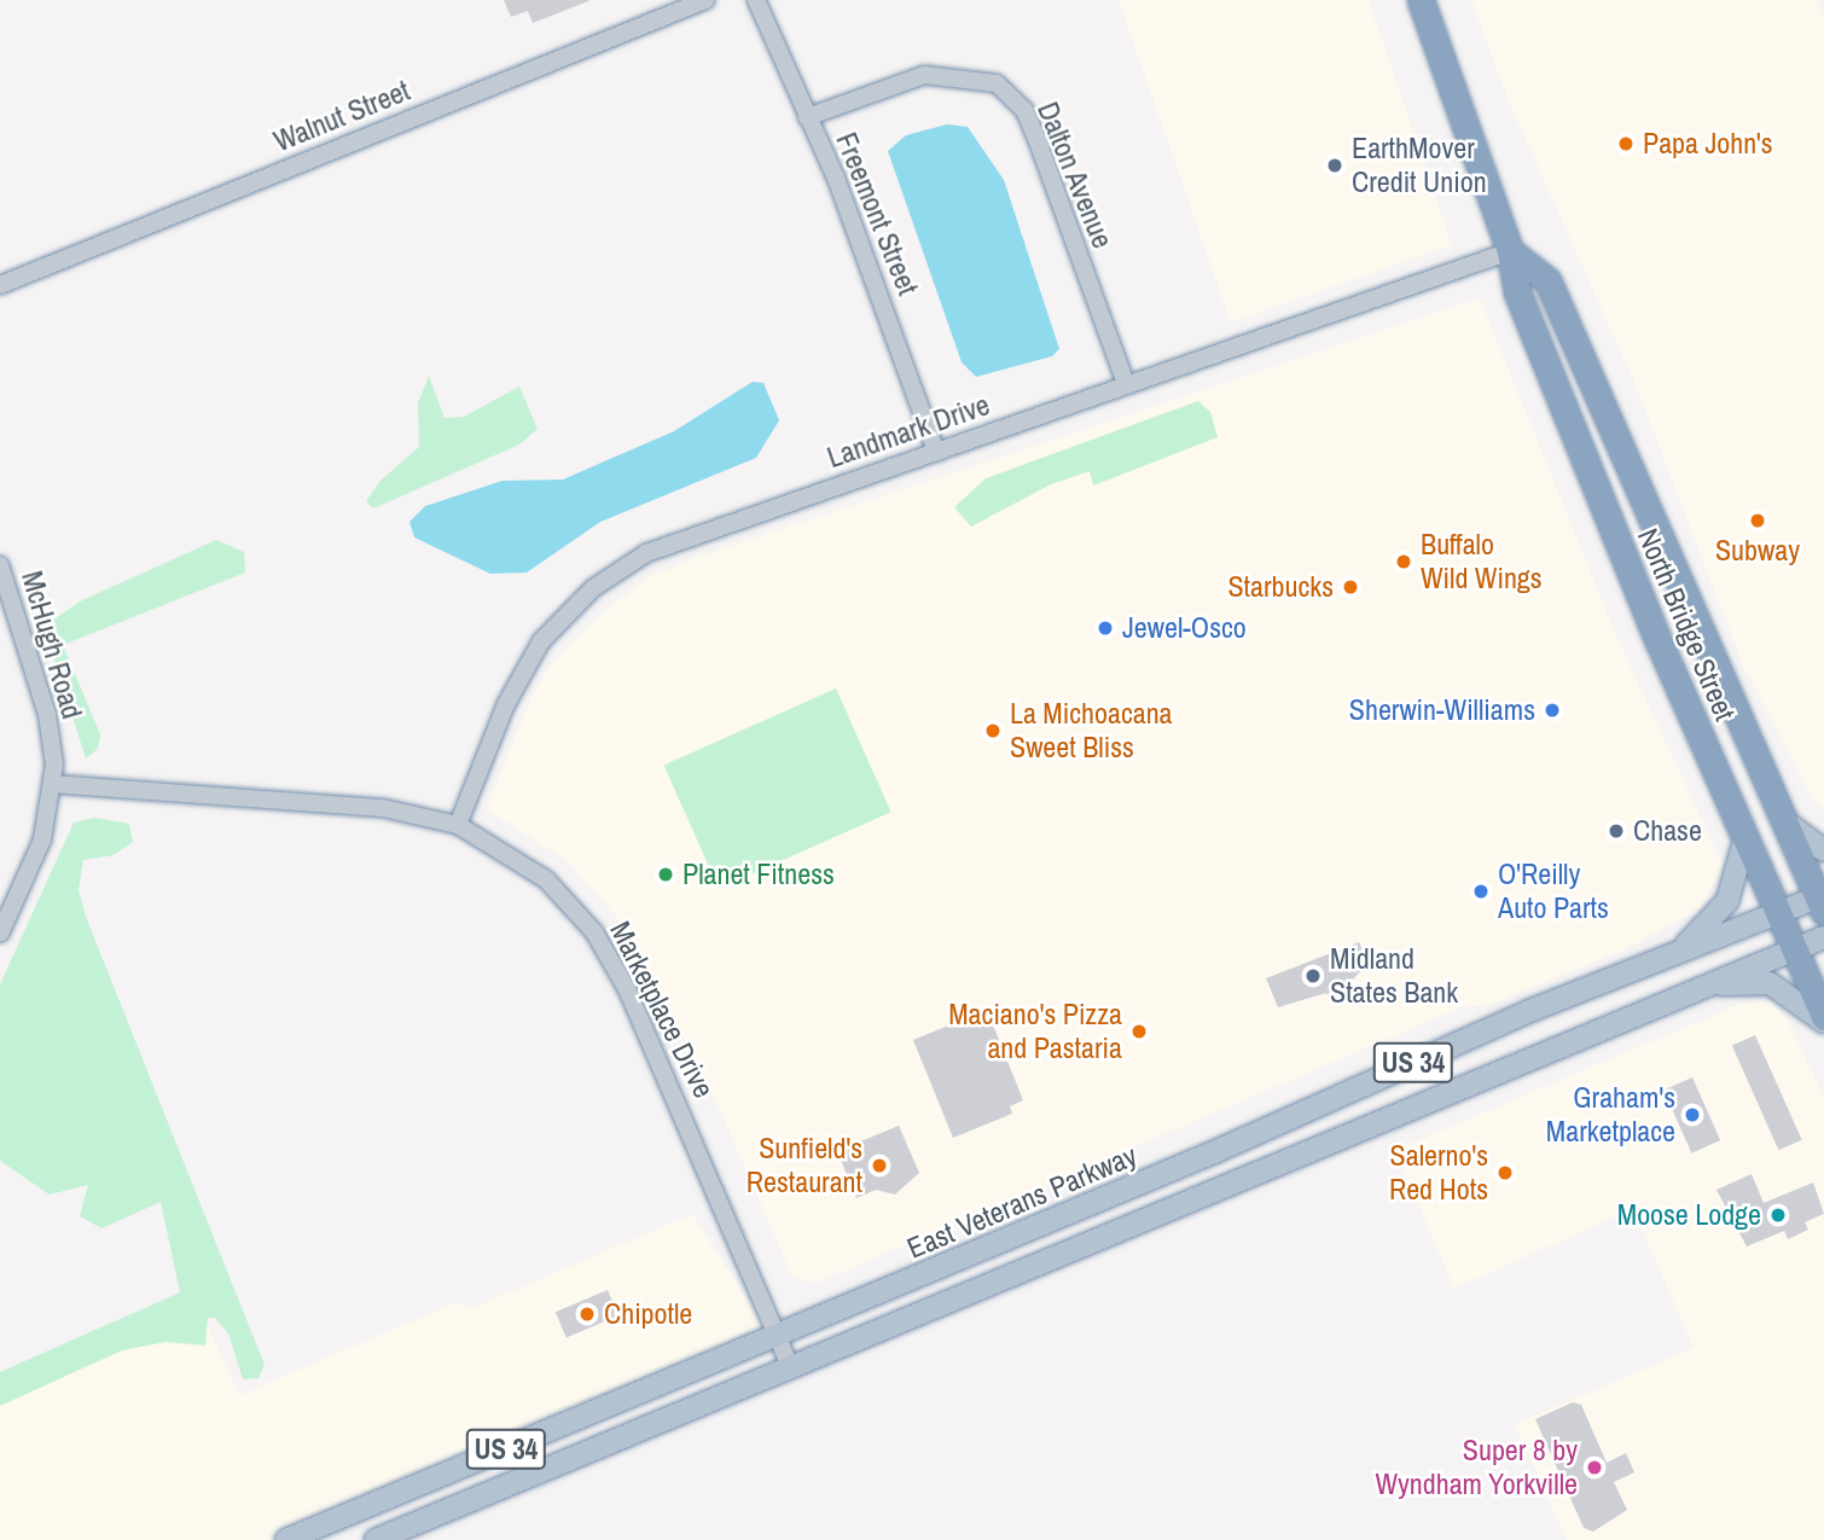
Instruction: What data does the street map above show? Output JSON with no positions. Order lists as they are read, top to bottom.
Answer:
{
  "streets": {
    "highway": ["North Bridge Street"],
    "main road": ["US 34", "East Veterans Parkway"],
    "street": [
      "Walnut Street",
      "Dalton Avenue",
      "Freemont Street",
      "Landmark Drive",
      "McHugh Road",
      "Marketplace Drive"
    ]
  },
  "crossings": [
    ["Dalton Avenue", "Freemont Street"],
    ["Dalton Avenue", "Landmark Drive"],
    ["Freemont Street", "Landmark Drive"],
    ["Landmark Drive", "North Bridge Street"],
    ["Landmark Drive", "Marketplace Drive"],
    ["North Bridge Street", "US 34"],
    ["North Bridge Street", "East Veterans Parkway"],
    ["McHugh Road", "Marketplace Drive"],
    ["Marketplace Drive", "East Veterans Parkway"],
    ["US 34", "East Veterans Parkway"]
  ],
  "places": [
    "Papa John's",
    "EarthMover Credit Union",
    "Subway",
    "Buffalo Wild Wings",
    "Starbucks",
    "Jewel-Osco",
    "Sherwin-Williams",
    "La Michoacana Sweet Bliss",
    "Chase",
    "Planet Fitness",
    "O'Reilly Auto Parts",
    "Midland States Bank",
    "Maciano's Pizza and Pastaria",
    "Graham's Marketplace",
    "Sunfield's Restaurant",
    "Salerno's Red Hots",
    "Moose Lodge",
    "Chipotle",
    "Super 8 by Wyndham Yorkville"
  ]
}
